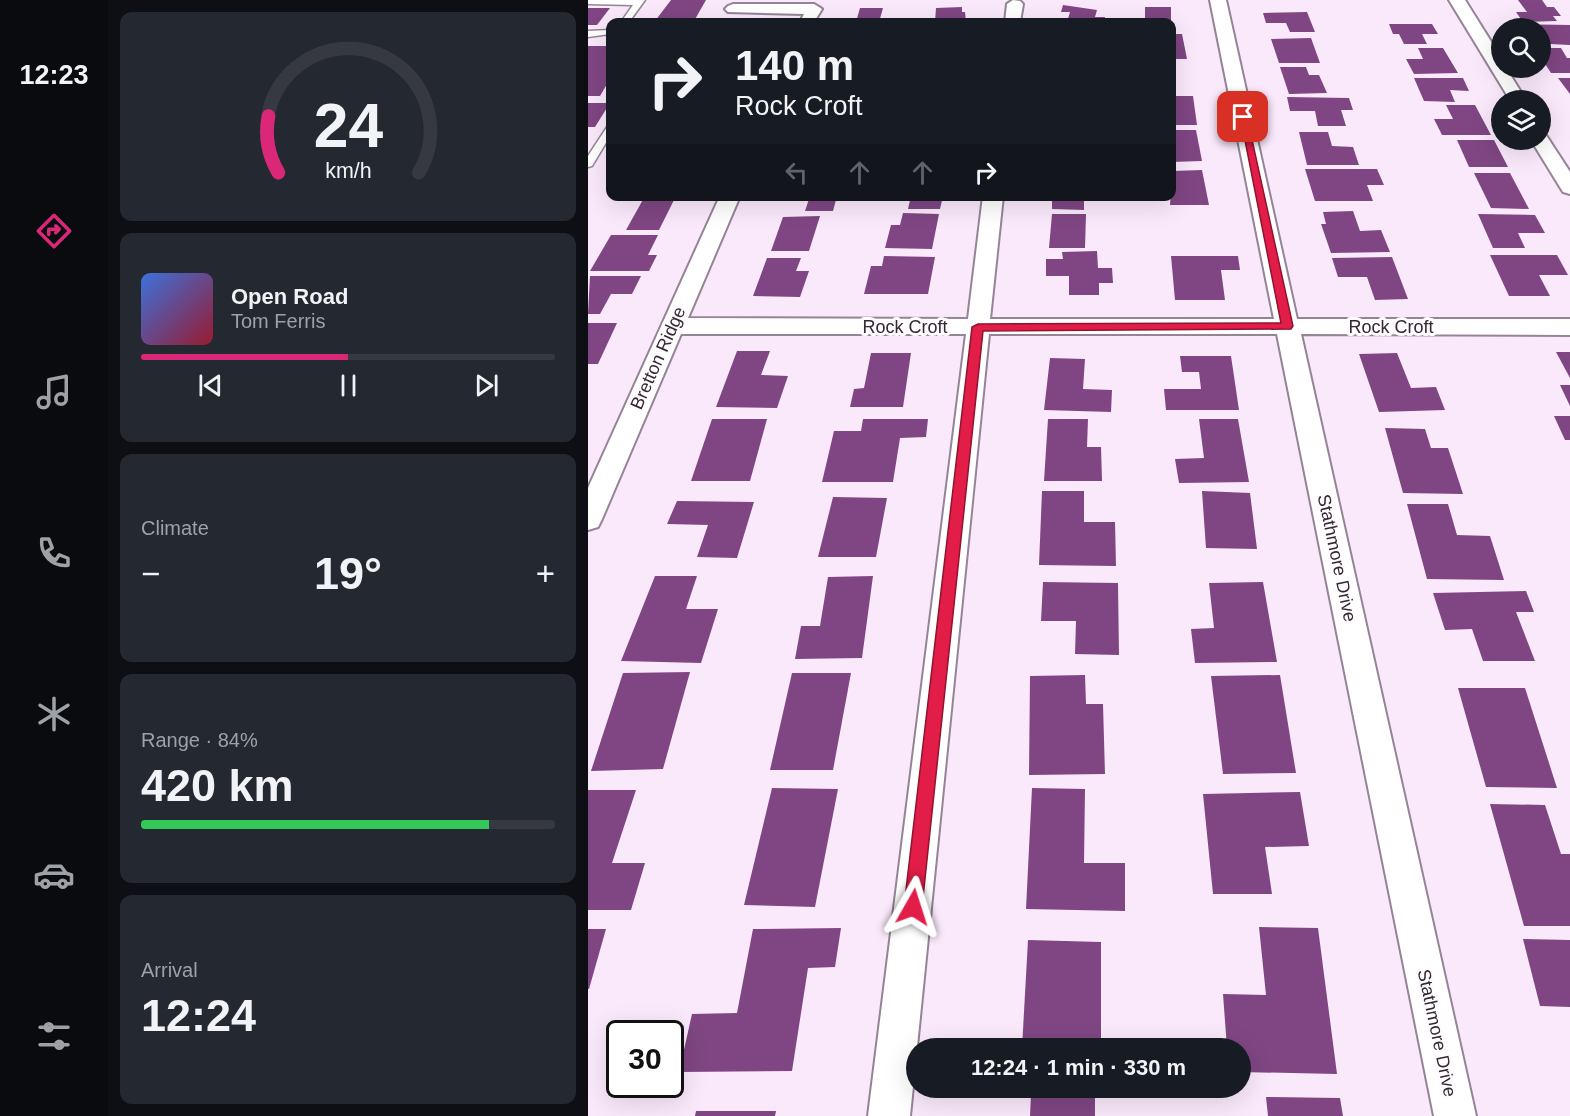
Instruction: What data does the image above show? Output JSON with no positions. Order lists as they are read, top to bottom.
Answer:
{
  "streets": {
    "street": ["Rock Croft", "Bretton Ridge", "Stathmore Drive"]
  },
  "crossings": [
    ["Rock Croft", "Bretton Ridge"],
    ["Rock Croft", "Stathmore Drive"]
  ],
  "page": {
    "tabs": "12:23",
    "turn": ["140 m", "Rock Croft"],
    "song": ["Open Road", "Tom Ferris"],
    "tile": [
      "Climate",
      ["Range · 84%", "420 km"],
      ["Arrival", "12:24"]
    ],
    "heat": ["−", "19°", "+"],
    "limit": "30",
    "trip": "12:24 · 1 min · 330 m",
    "gauge": ["24", "km/h"]
  }
}
